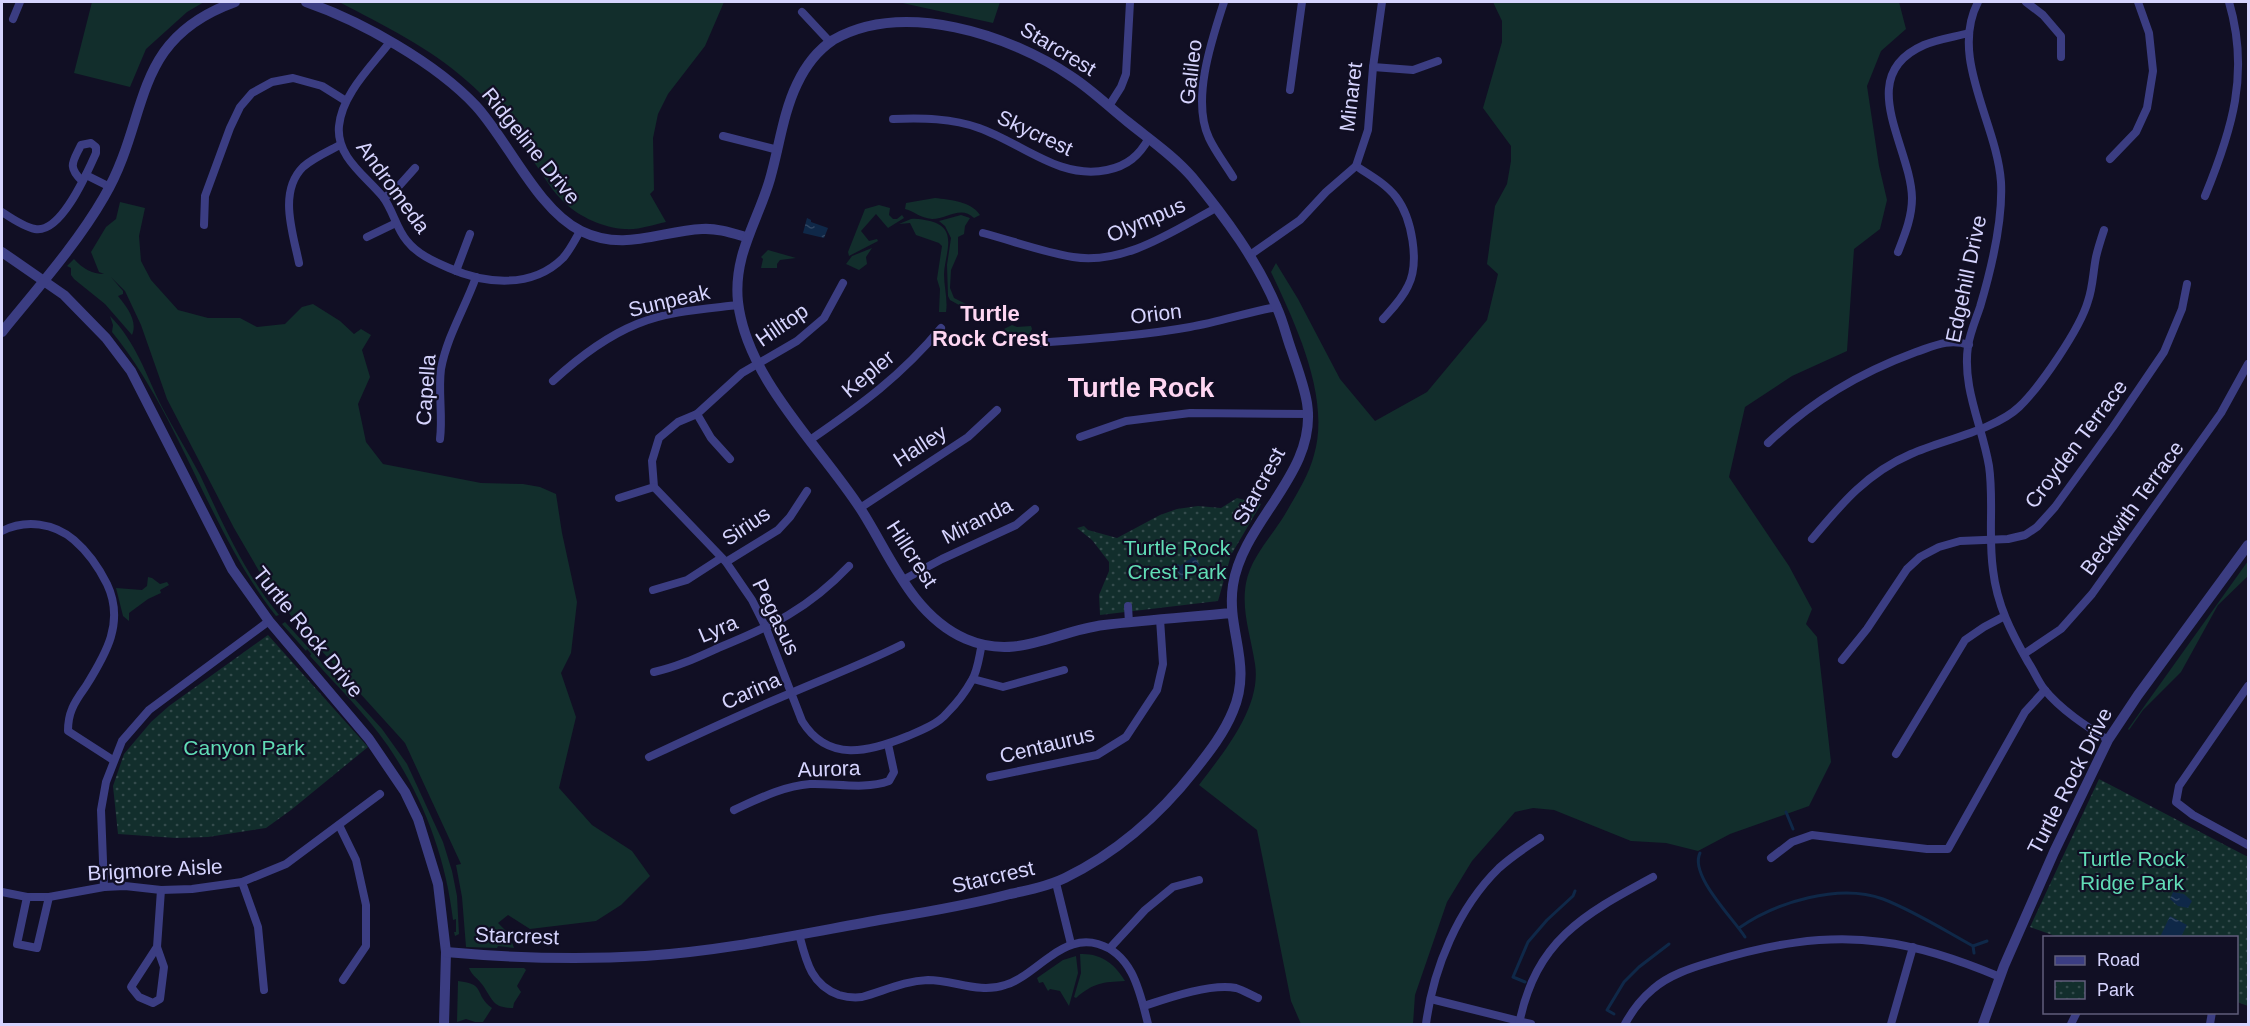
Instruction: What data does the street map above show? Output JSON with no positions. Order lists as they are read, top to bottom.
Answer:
{
  "streets": {
    "street": [
      "Starcrest",
      "Galileo",
      "Minaret",
      "Skycrest",
      "Ridgeline Drive",
      "Andromeda",
      "Olympus",
      "Edgehill Drive",
      "Sunpeak",
      "Orion",
      "Hilltop",
      "Kepler",
      "Capella",
      "Croyden Terrace",
      "Halley",
      "Beckwith Terrace",
      "Miranda",
      "Sirius",
      "Hillcrest",
      "Pegasus",
      "Lyra",
      "Turtle Rock Drive",
      "Carina",
      "Centaurus",
      "Aurora",
      "Brigmore Aisle"
    ]
  },
  "crossings": [
    ["Starcrest", "Skycrest"],
    ["Starcrest", "Ridgeline Drive"],
    ["Starcrest", "Olympus"],
    ["Starcrest", "Orion"],
    ["Starcrest", "Hillcrest"],
    ["Starcrest", "Turtle Rock Drive"],
    ["Ridgeline Drive", "Andromeda"],
    ["Ridgeline Drive", "Hillcrest"],
    ["Andromeda", "Capella"],
    ["Edgehill Drive", "Croyden Terrace"],
    ["Edgehill Drive", "Beckwith Terrace"],
    ["Edgehill Drive", "Turtle Rock Drive"],
    ["Sunpeak", "Hillcrest"],
    ["Hilltop", "Hillcrest"],
    ["Kepler", "Hillcrest"],
    ["Halley", "Hillcrest"],
    ["Miranda", "Hillcrest"],
    ["Sirius", "Pegasus"],
    ["Hillcrest", "Pegasus"],
    ["Hillcrest", "Centaurus"],
    ["Pegasus", "Lyra"],
    ["Pegasus", "Carina"],
    ["Pegasus", "Aurora"]
  ],
  "districts": ["Turtle Rock Crest", "Turtle Rock"],
  "parks": ["Turtle Rock Crest Park", "Canyon Park", "Turtle Rock Ridge Park"],
  "legend": ["Road", "Park"]
}
